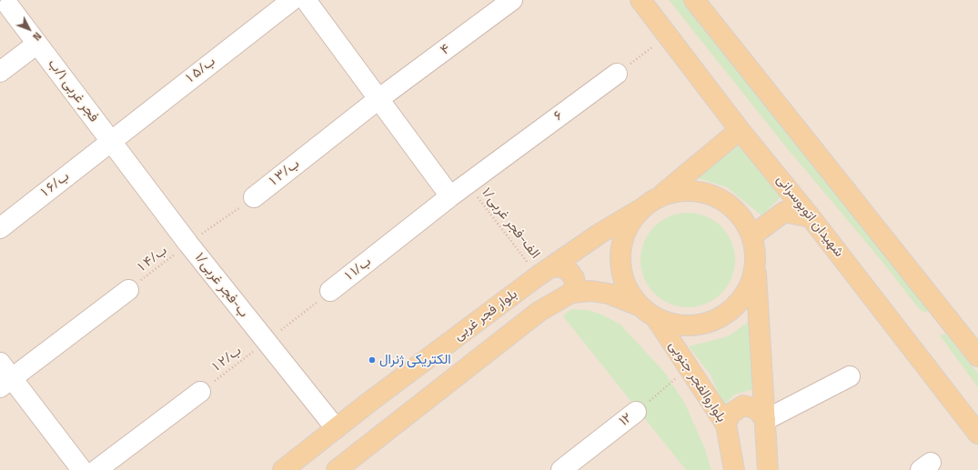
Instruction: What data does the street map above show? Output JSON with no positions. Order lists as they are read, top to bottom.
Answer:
{
  "streets": {
    "main road": ["شهیدان اتوبوسرانی", "بلوار فجر غربی", "بلواروالفجر جنوبی"],
    "street": [
      "۴",
      "۱ ب/۵",
      "فجر غربی ۱/ب",
      "۶",
      "۱ ب/۳",
      "۱ ب/۶",
      "۱ ب/۱",
      "۱/ب-فجر غربی",
      "۱۲"
    ],
    "path": ["۱/الف-فجر غربی", "۱ ب/۴", "۱ ب/۲"]
  },
  "crossings": [
    ["۴", "۱ ب/۳"],
    ["۱ ب/۵", "فجر غربی ۱/ب"],
    ["۱ ب/۵", "۱ ب/۶"],
    ["۱ ب/۵", "۱/ب-فجر غربی"],
    ["فجر غربی ۱/ب", "۱ ب/۶"],
    ["فجر غربی ۱/ب", "۱/ب-فجر غربی"],
    ["۶", "۱/الف-فجر غربی"],
    ["۶", "۱ ب/۱"],
    ["۱ ب/۶", "۱/ب-فجر غربی"],
    ["۱/الف-فجر غربی", "بلوار فجر غربی"],
    ["۱ ب/۴", "۱/ب-فجر غربی"],
    ["۱/ب-فجر غربی", "بلوار فجر غربی"],
    ["۱/ب-فجر غربی", "۱ ب/۲"],
    ["بلواروالفجر جنوبی", "۱۲"]
  ],
  "places": ["الکتریکی ژنرال"],
  "north": "bottom right"
}
